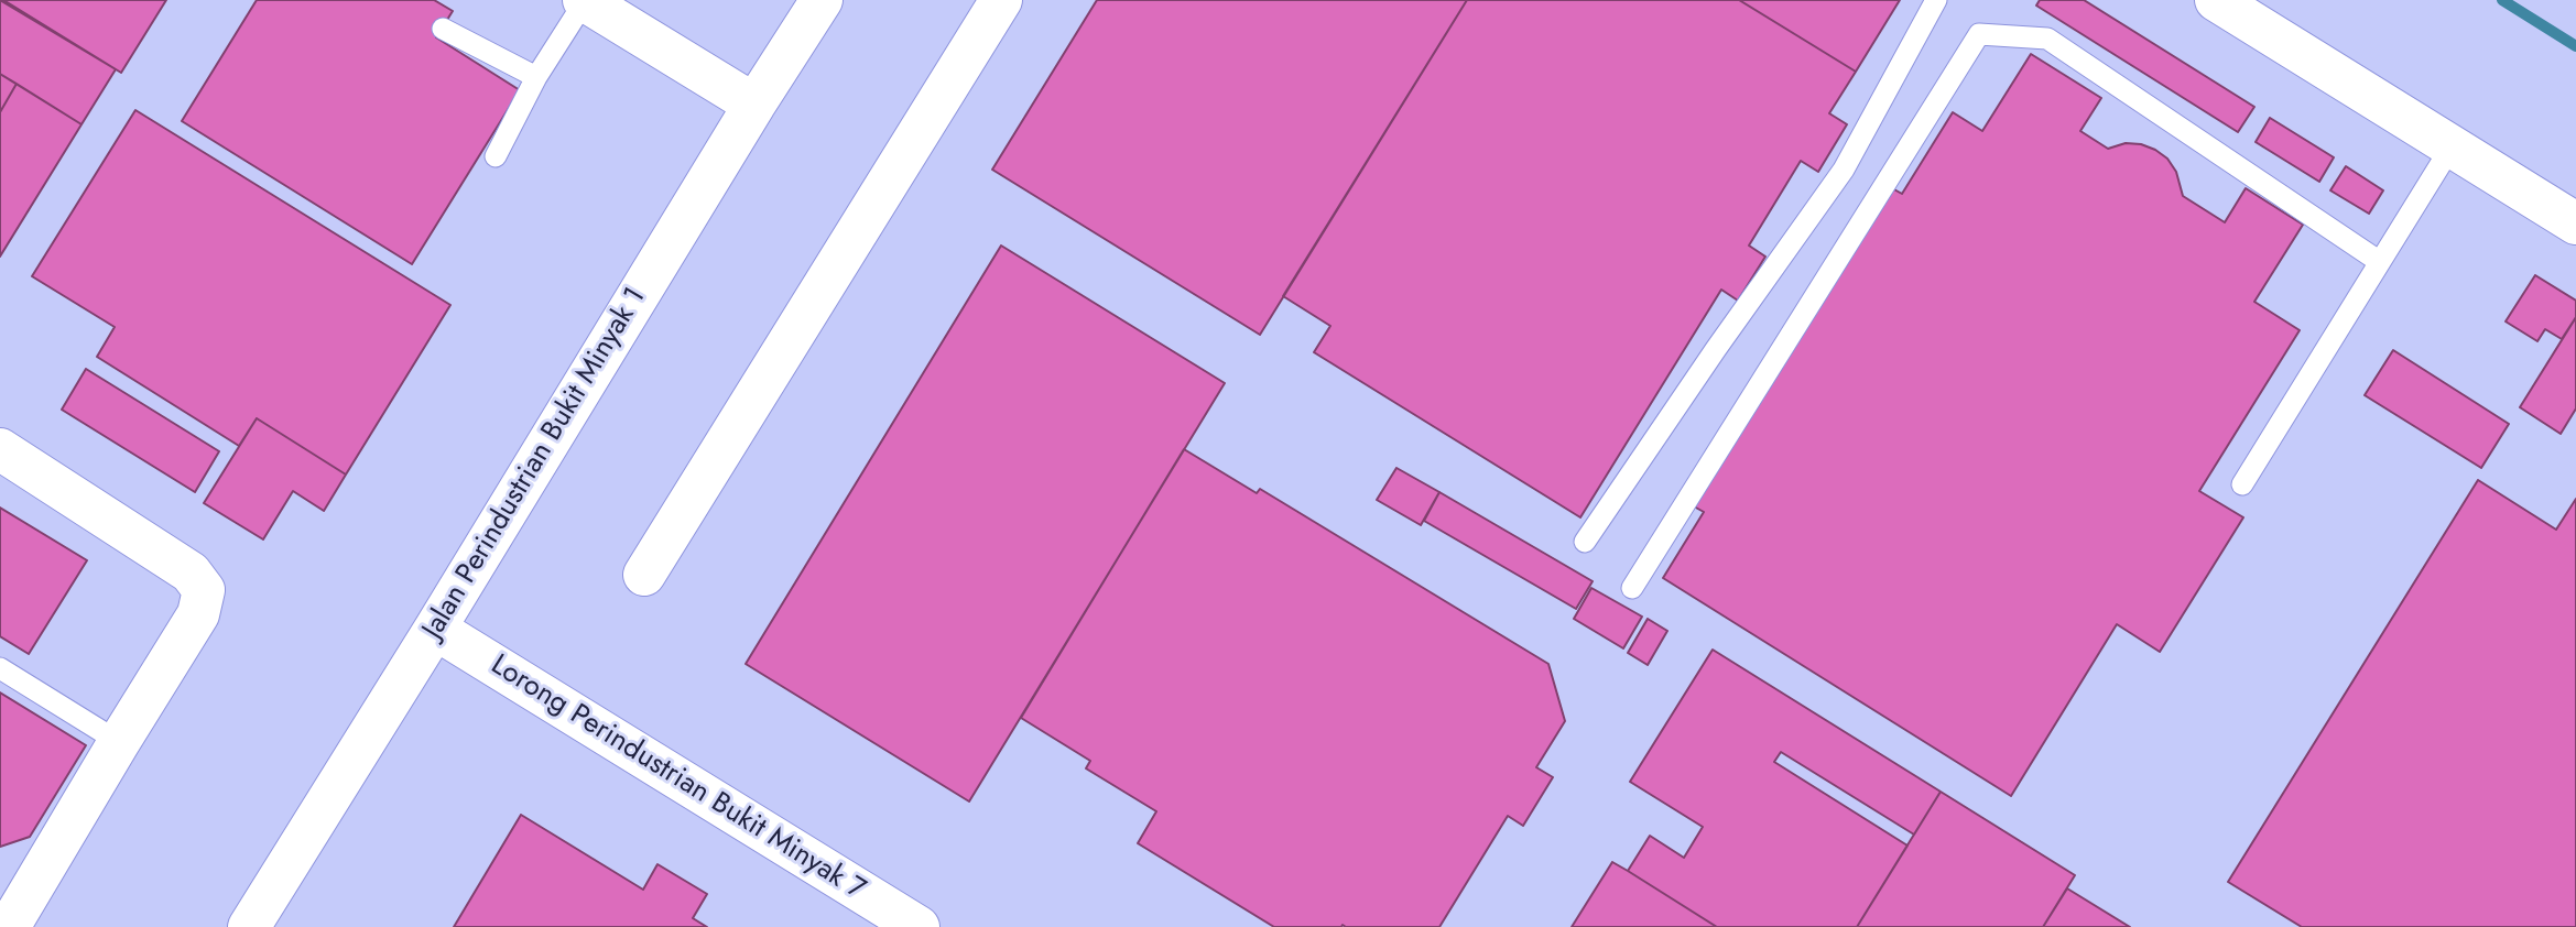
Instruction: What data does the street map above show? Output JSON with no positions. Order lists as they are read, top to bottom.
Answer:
{
  "streets": {
    "street": ["Jalan Perindustrian Bukit Minyak 1", "Lorong Perindustrian Bukit Minyak 7"]
  },
  "crossings": [
    ["Jalan Perindustrian Bukit Minyak 1", "Lorong Perindustrian Bukit Minyak 7"]
  ]
}
